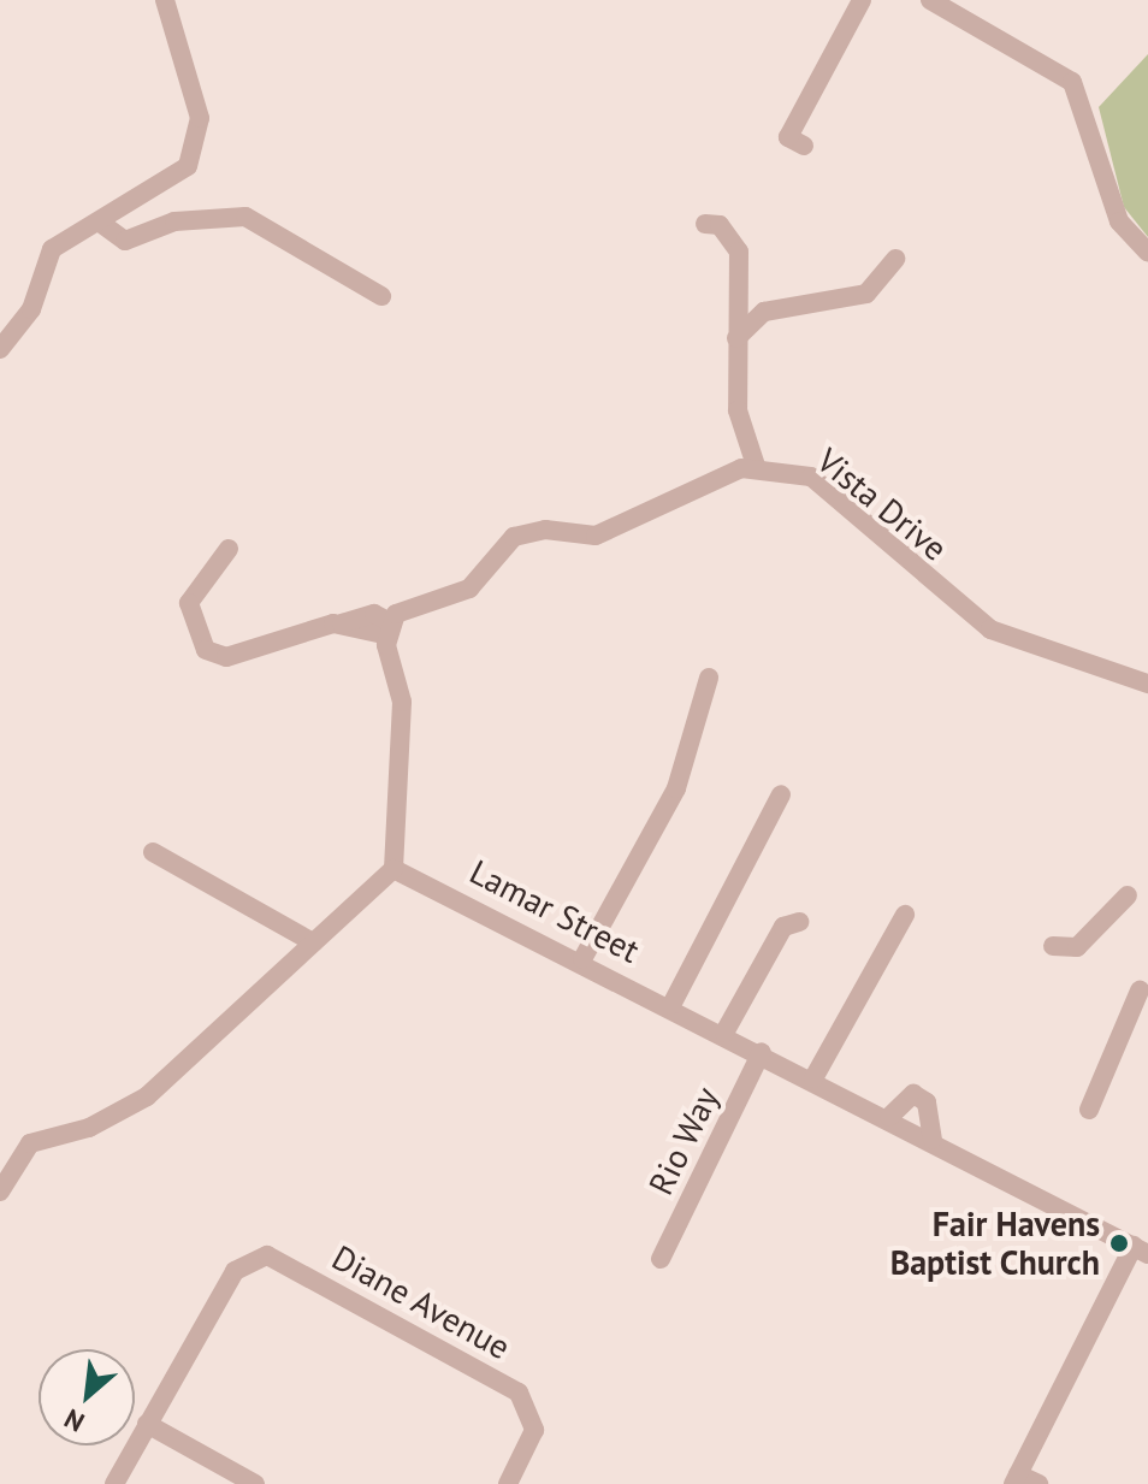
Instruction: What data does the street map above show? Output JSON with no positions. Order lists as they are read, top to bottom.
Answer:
{
  "streets": {
    "street": [
      "Vista Drive",
      "Lamar Street",
      "Rio Way",
      "Diane Avenue"
    ]
  },
  "crossings": [
    ["Lamar Street", "Rio Way"]
  ],
  "places": ["Fair Havens Baptist Church"],
  "north": "bottom left"
}
